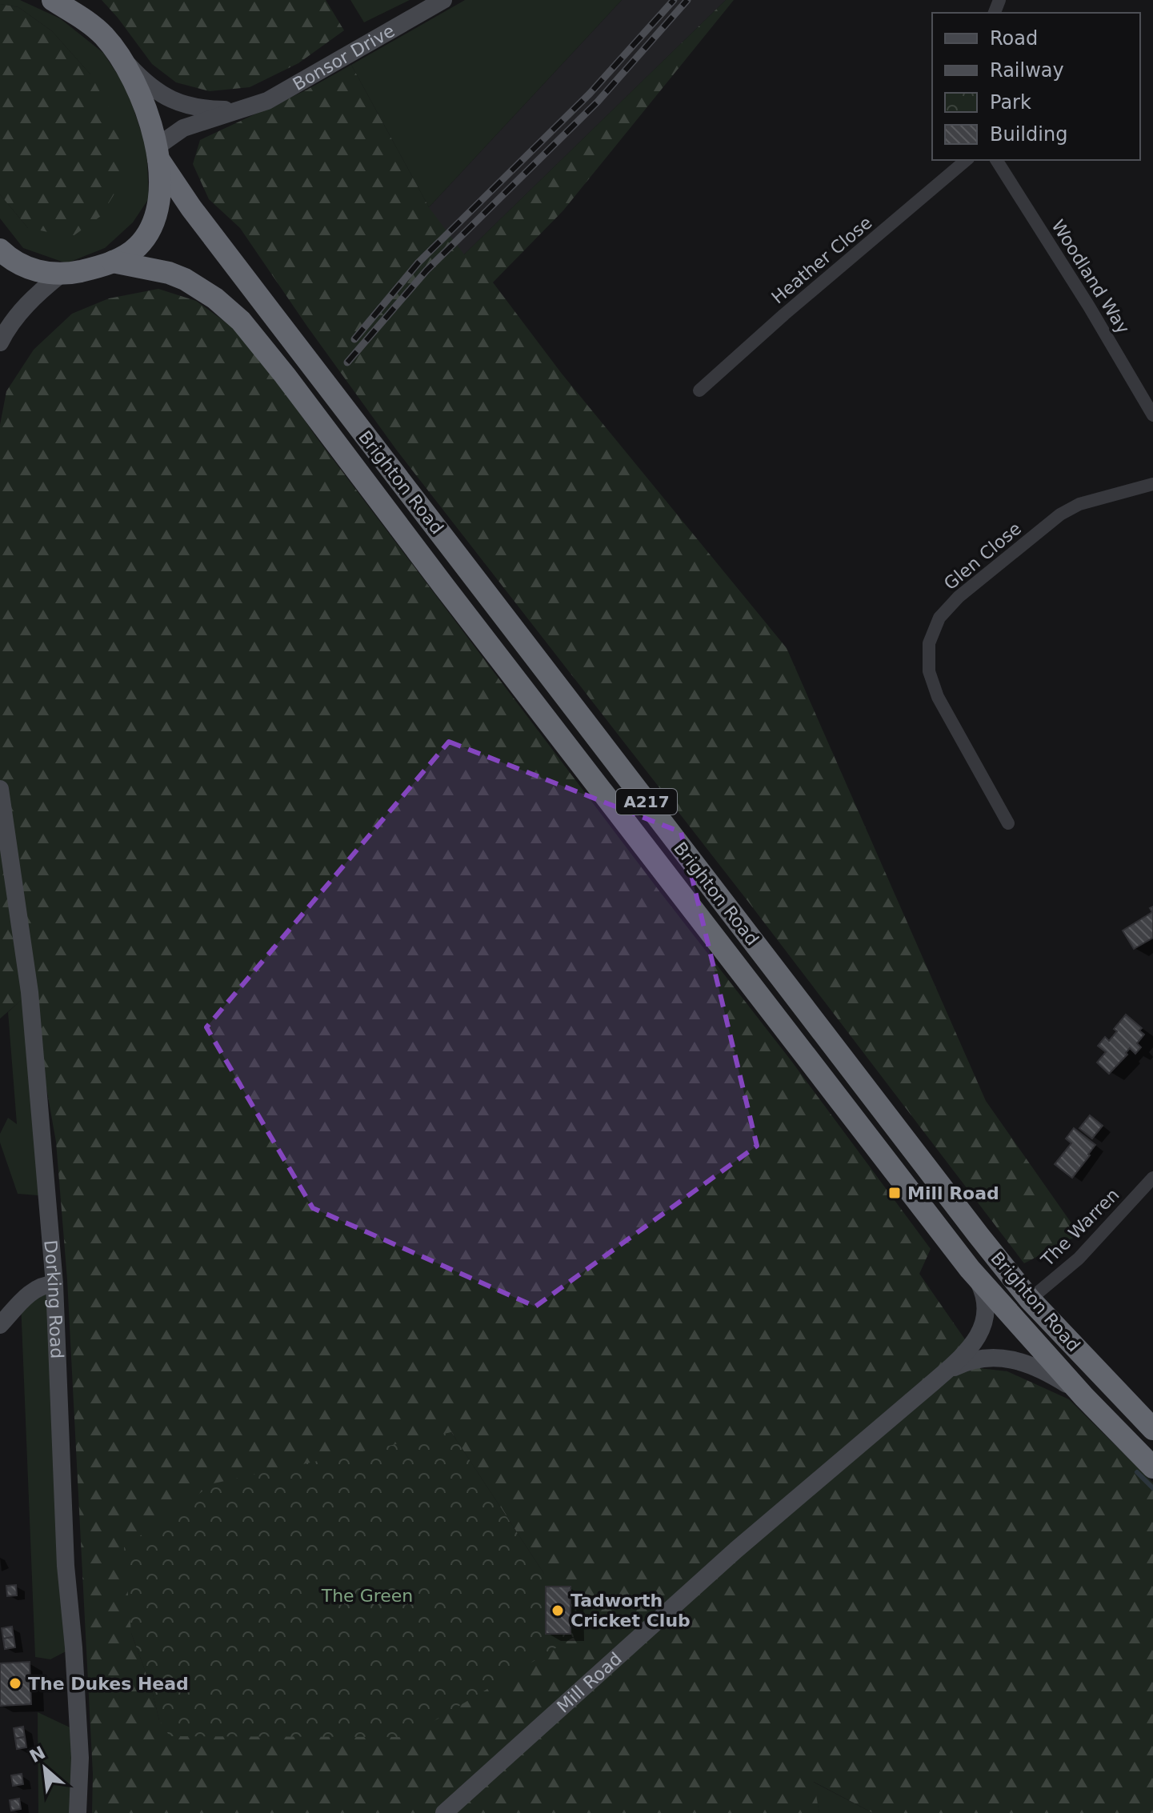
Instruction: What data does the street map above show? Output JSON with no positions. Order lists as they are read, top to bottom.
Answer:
{
  "streets": {
    "highway": ["Brighton Road", "A217"],
    "main road": ["Bonsor Drive", "Dorking Road", "Mill Road"],
    "street": [
      "Heather Close",
      "Woodland Way",
      "Glen Close",
      "The Warren"
    ]
  },
  "crossings": [
    ["Bonsor Drive", "Brighton Road"],
    ["Brighton Road", "The Warren"],
    ["Brighton Road", "Mill Road"]
  ],
  "parks": ["The Green"],
  "places": {
    "transit": ["Mill Road"],
    "other": ["Tadworth Cricket Club", "The Dukes Head"]
  },
  "legend": [
    "Road",
    "Railway",
    "Park",
    "Building"
  ],
  "north": "top left"
}
